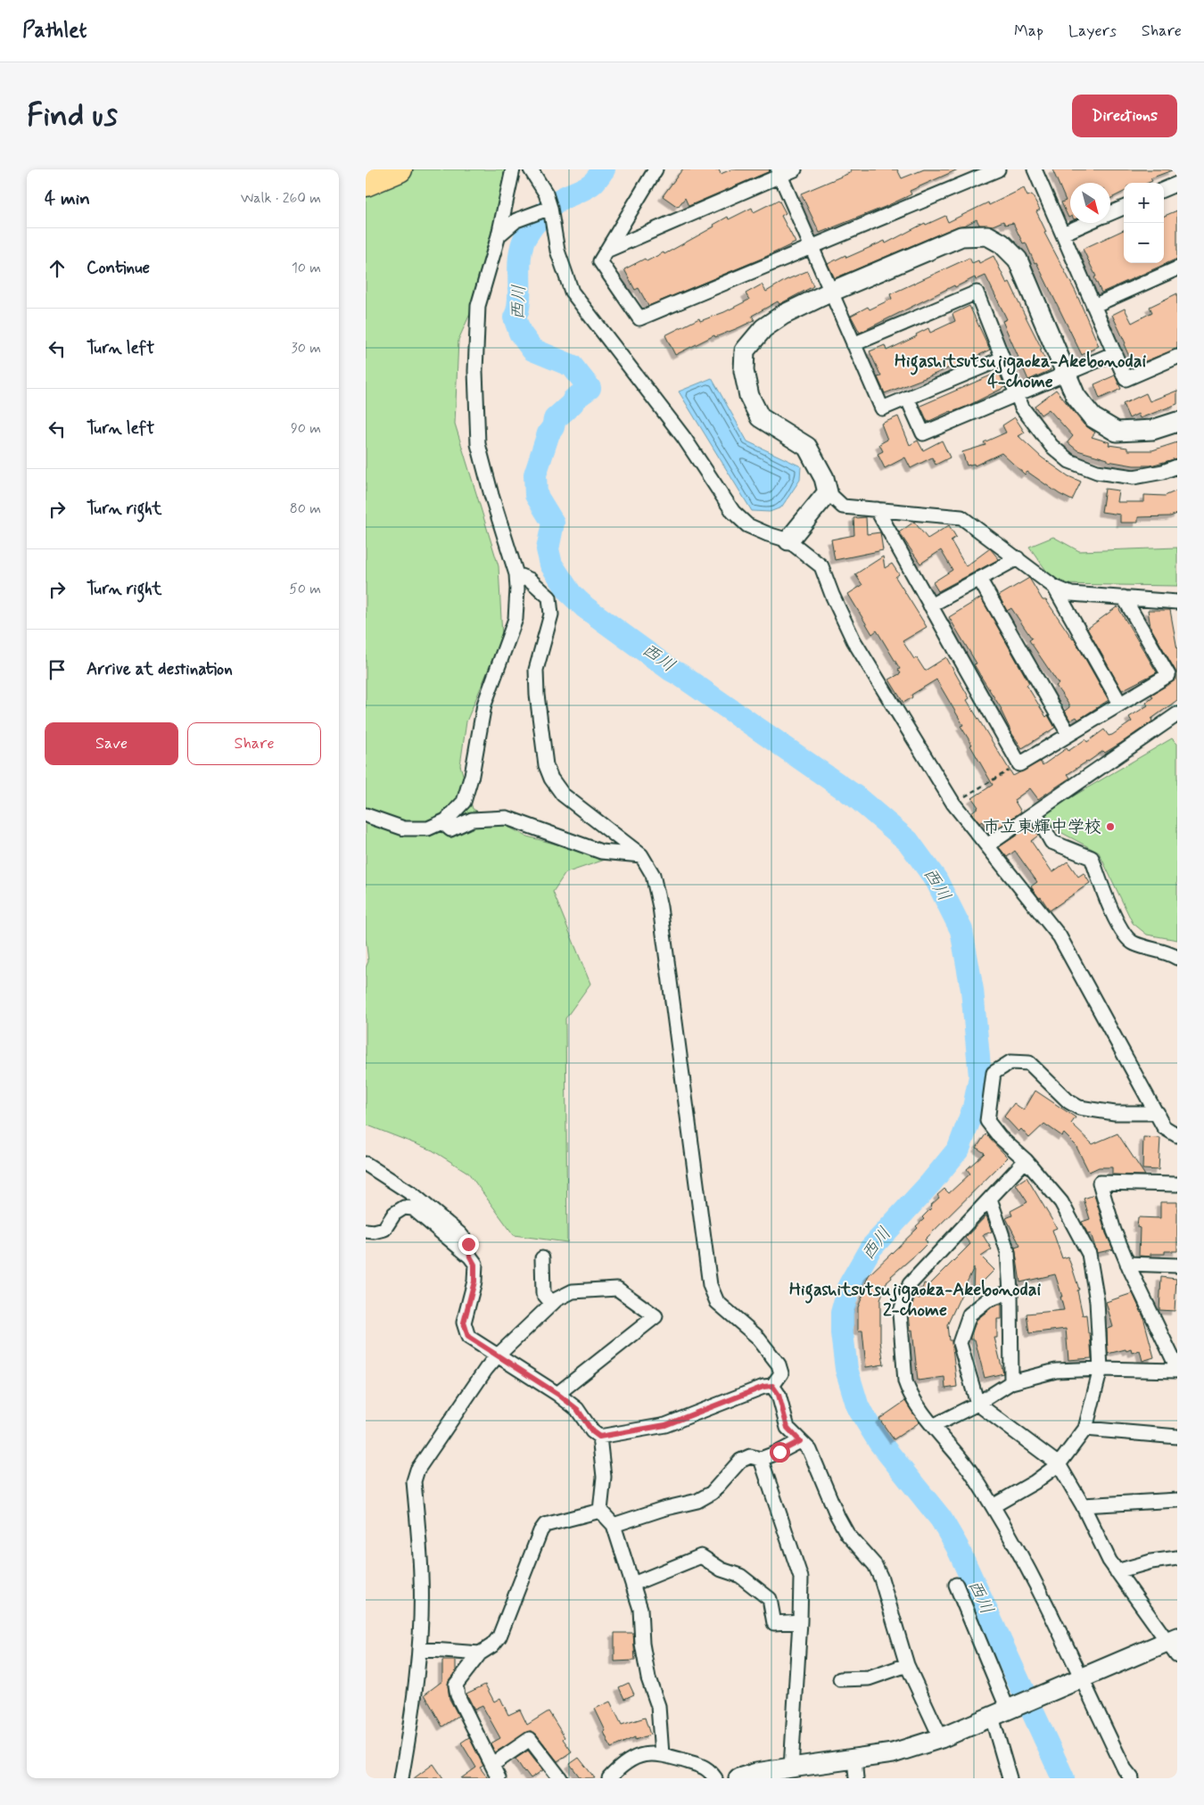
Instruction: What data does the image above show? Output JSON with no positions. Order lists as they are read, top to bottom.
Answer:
{
  "districts": ["Higashitsutsujigaoka-Akebonodai 4-chome", "Higashitsutsujigaoka-Akebonodai 2-chome"],
  "water": ["西川"],
  "places": ["市立東輝中学校"],
  "north": "bottom right",
  "page": {
    "header": "Pathlet",
    "nav": ["Map", "Layers", "Share"],
    "buttons": [
      "Directions",
      ["Save", "Share"]
    ],
    "title": "Find us",
    "heading": ["4 min", "Walk · 260 m"],
    "map_buttons": ["+", "−"],
    "list": [
      ["Continue", "10 m"],
      ["Turn left", "30 m"],
      ["Turn left", "90 m"],
      ["Turn right", "80 m"],
      ["Turn right", "50 m"],
      "Arrive at destination"
    ]
  }
}
